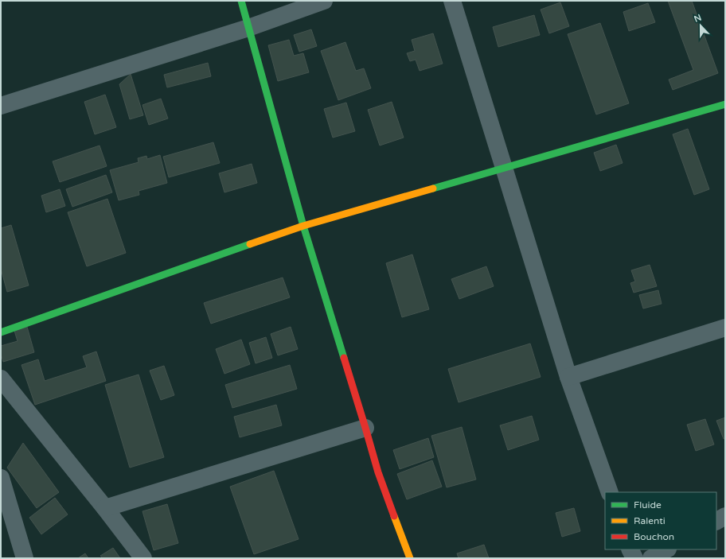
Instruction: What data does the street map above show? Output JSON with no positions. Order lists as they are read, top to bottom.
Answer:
{
  "legend": ["Fluide", "Ralenti", "Bouchon"],
  "north": "top"
}
